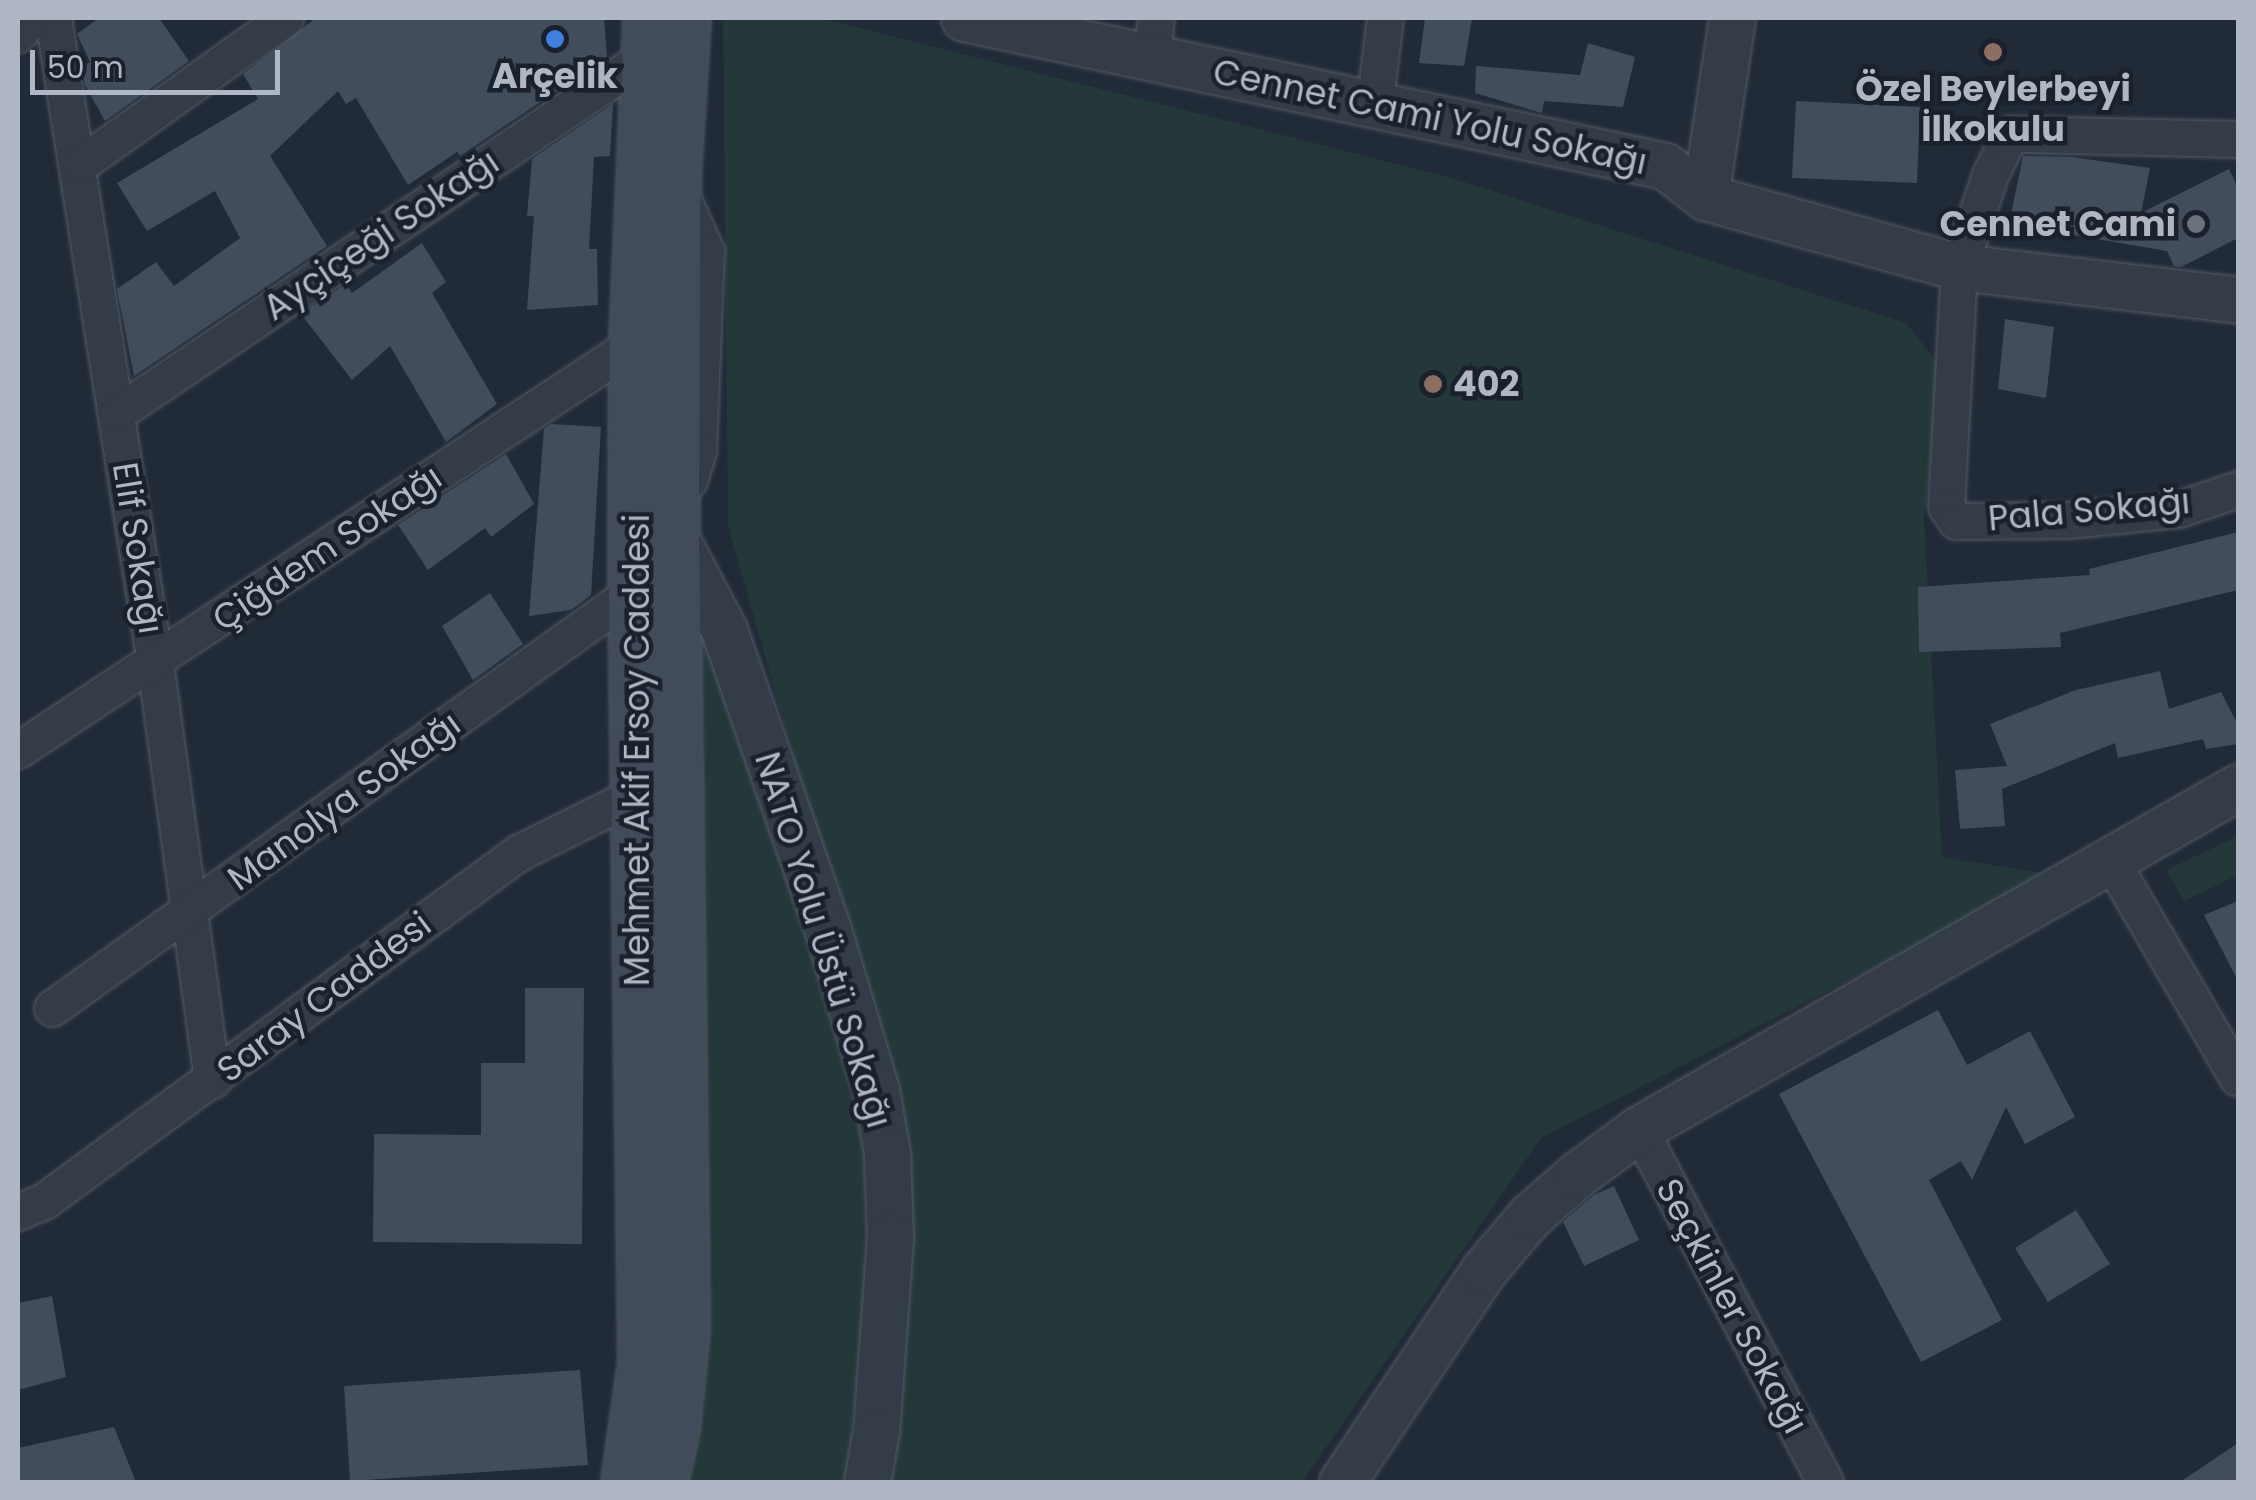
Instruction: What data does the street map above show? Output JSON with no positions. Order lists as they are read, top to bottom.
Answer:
{
  "streets": {
    "main road": ["Mehmet Akif Ersoy Caddesi"],
    "street": [
      "Cennet Cami Yolu Sokağı",
      "Ayçiçeği Sokağı",
      "Pala Sokağı",
      "Elif Sokağı",
      "Çiğdem Sokağı",
      "Manolya Sokağı",
      "NATO Yolu Üstü Sokağı",
      "Saray Caddesi",
      "Seçkinler Sokağı"
    ]
  },
  "crossings": [
    ["Cennet Cami Yolu Sokağı", "Pala Sokağı"],
    ["Ayçiçeği Sokağı", "Elif Sokağı"],
    ["Ayçiçeği Sokağı", "Mehmet Akif Ersoy Caddesi"],
    ["Elif Sokağı", "Çiğdem Sokağı"],
    ["Elif Sokağı", "Manolya Sokağı"],
    ["Elif Sokağı", "Saray Caddesi"],
    ["Çiğdem Sokağı", "Mehmet Akif Ersoy Caddesi"],
    ["Mehmet Akif Ersoy Caddesi", "Manolya Sokağı"],
    ["Mehmet Akif Ersoy Caddesi", "NATO Yolu Üstü Sokağı"],
    ["Mehmet Akif Ersoy Caddesi", "Saray Caddesi"]
  ],
  "places": [
    "Arçelik",
    "Özel Beylerbeyi İlkokulu",
    "Cennet Cami",
    "402"
  ],
  "scale_bar": "50 m"
}
